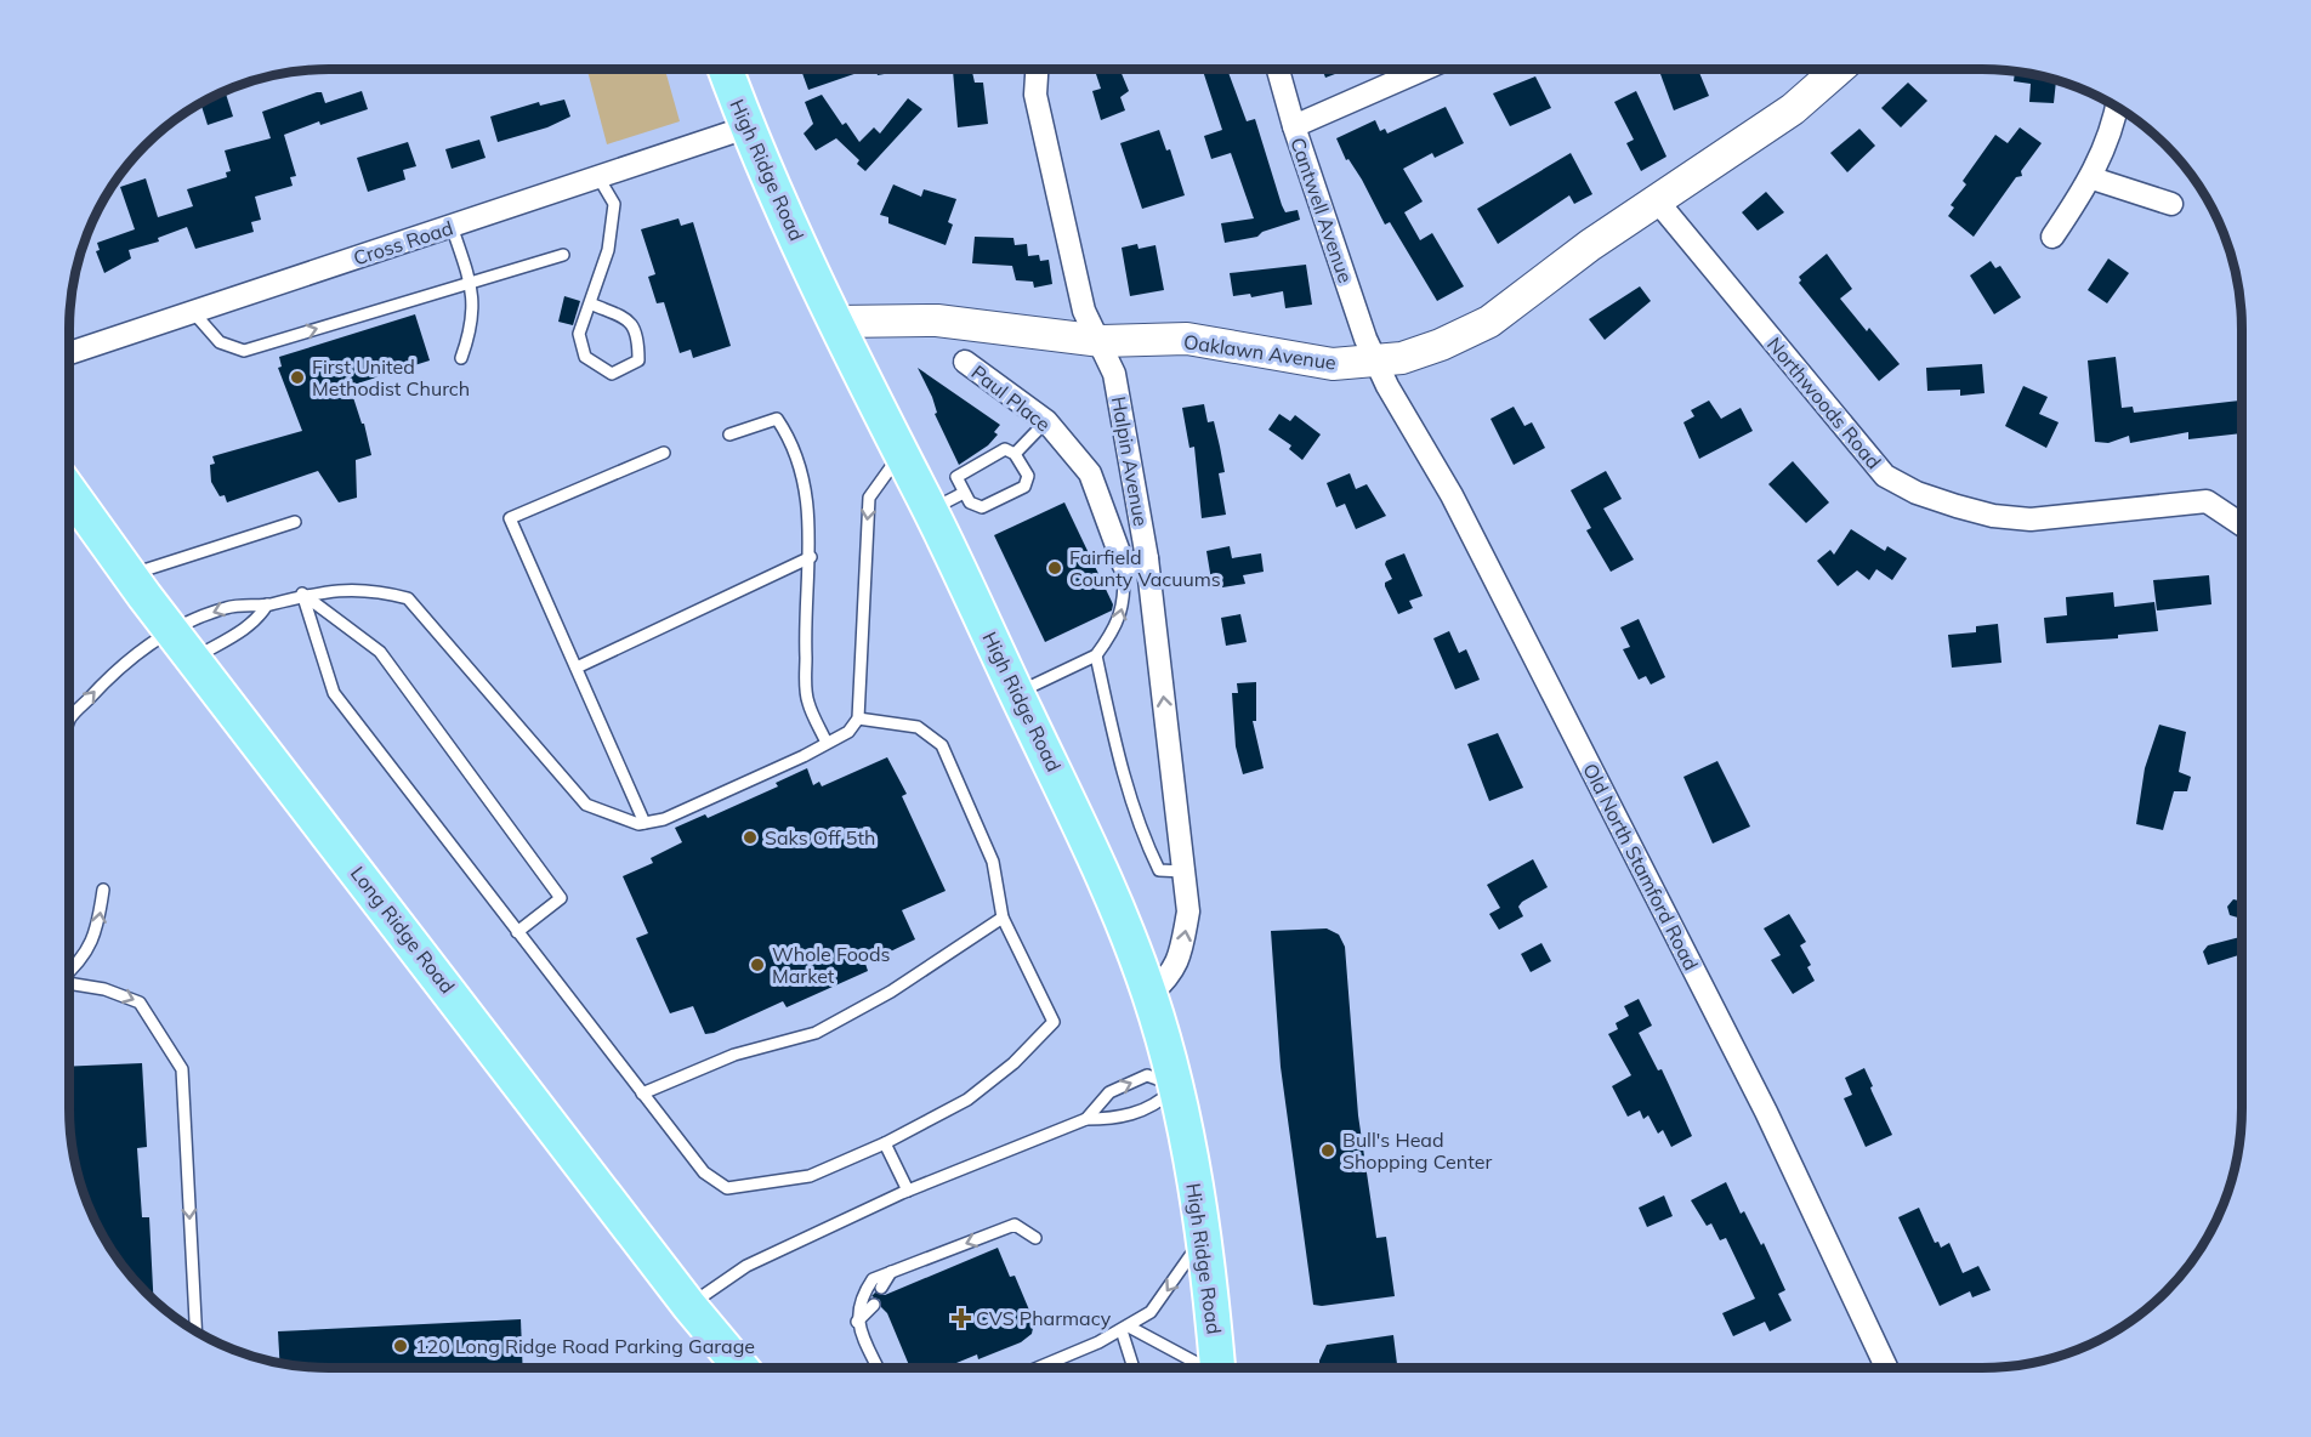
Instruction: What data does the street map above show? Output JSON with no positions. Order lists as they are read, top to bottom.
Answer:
{
  "streets": {
    "main road": ["High Ridge Road", "Long Ridge Road"],
    "street": [
      "Cantwell Avenue",
      "Cross Road",
      "Oaklawn Avenue",
      "Paul Place",
      "Northwoods Road",
      "Halpin Avenue",
      "Old North Stamford Road"
    ]
  },
  "crossings": [
    ["High Ridge Road", "Cross Road"],
    ["High Ridge Road", "Oaklawn Avenue"],
    ["High Ridge Road", "Halpin Avenue"],
    ["Cantwell Avenue", "Oaklawn Avenue"],
    ["Cantwell Avenue", "Old North Stamford Road"],
    ["Oaklawn Avenue", "Northwoods Road"],
    ["Oaklawn Avenue", "Halpin Avenue"],
    ["Oaklawn Avenue", "Old North Stamford Road"]
  ],
  "one_way": ["Halpin Avenue"],
  "places": {
    "other": [
      "First United Methodist Church",
      "Fairfield County Vacuums",
      "Saks Off 5th",
      "Whole Foods Market",
      "Bull's Head Shopping Center",
      "120 Long Ridge Road Parking Garage"
    ],
    "health": ["CVS Pharmacy"]
  }
}
